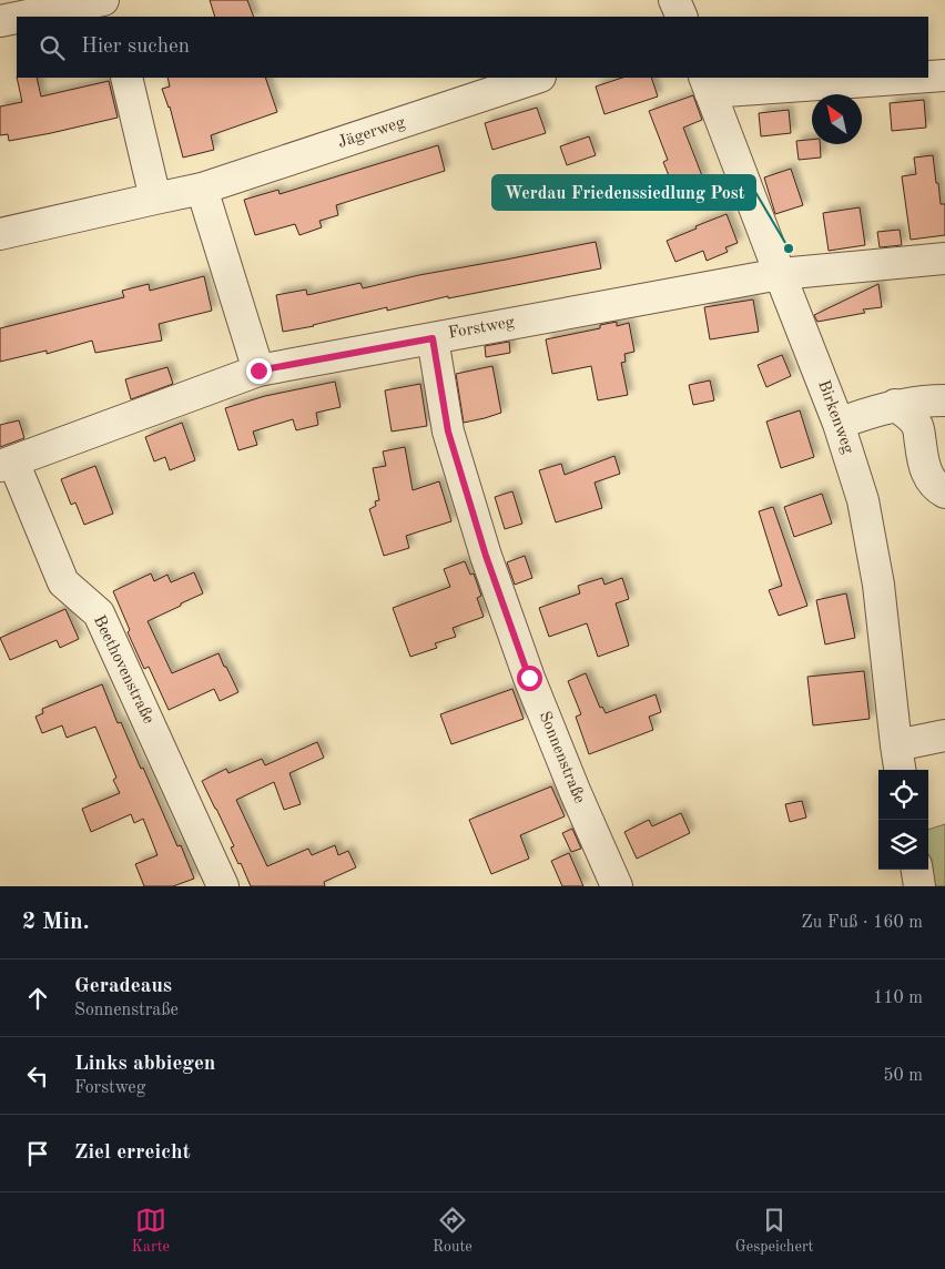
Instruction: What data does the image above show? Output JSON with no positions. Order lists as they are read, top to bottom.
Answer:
{
  "streets": {
    "street": [
      "Jägerweg",
      "Forstweg",
      "Birkenweg",
      "Beethovenstraße",
      "Sonnenstraße"
    ]
  },
  "crossings": [
    ["Forstweg", "Birkenweg"],
    ["Forstweg", "Beethovenstraße"],
    ["Forstweg", "Sonnenstraße"]
  ],
  "places": ["Werdau Friedenssiedlung Post"],
  "north": "top left",
  "page": {
    "search": "Hier suchen",
    "heading": ["2 Min.", "Zu Fuß · 160 m"],
    "list": [
      ["Geradeaus", "Sonnenstraße", "110 m"],
      ["Links abbiegen", "Forstweg", "50 m"],
      "Ziel erreicht"
    ],
    "nav": ["Karte", "Route", "Gespeichert"]
  }
}
